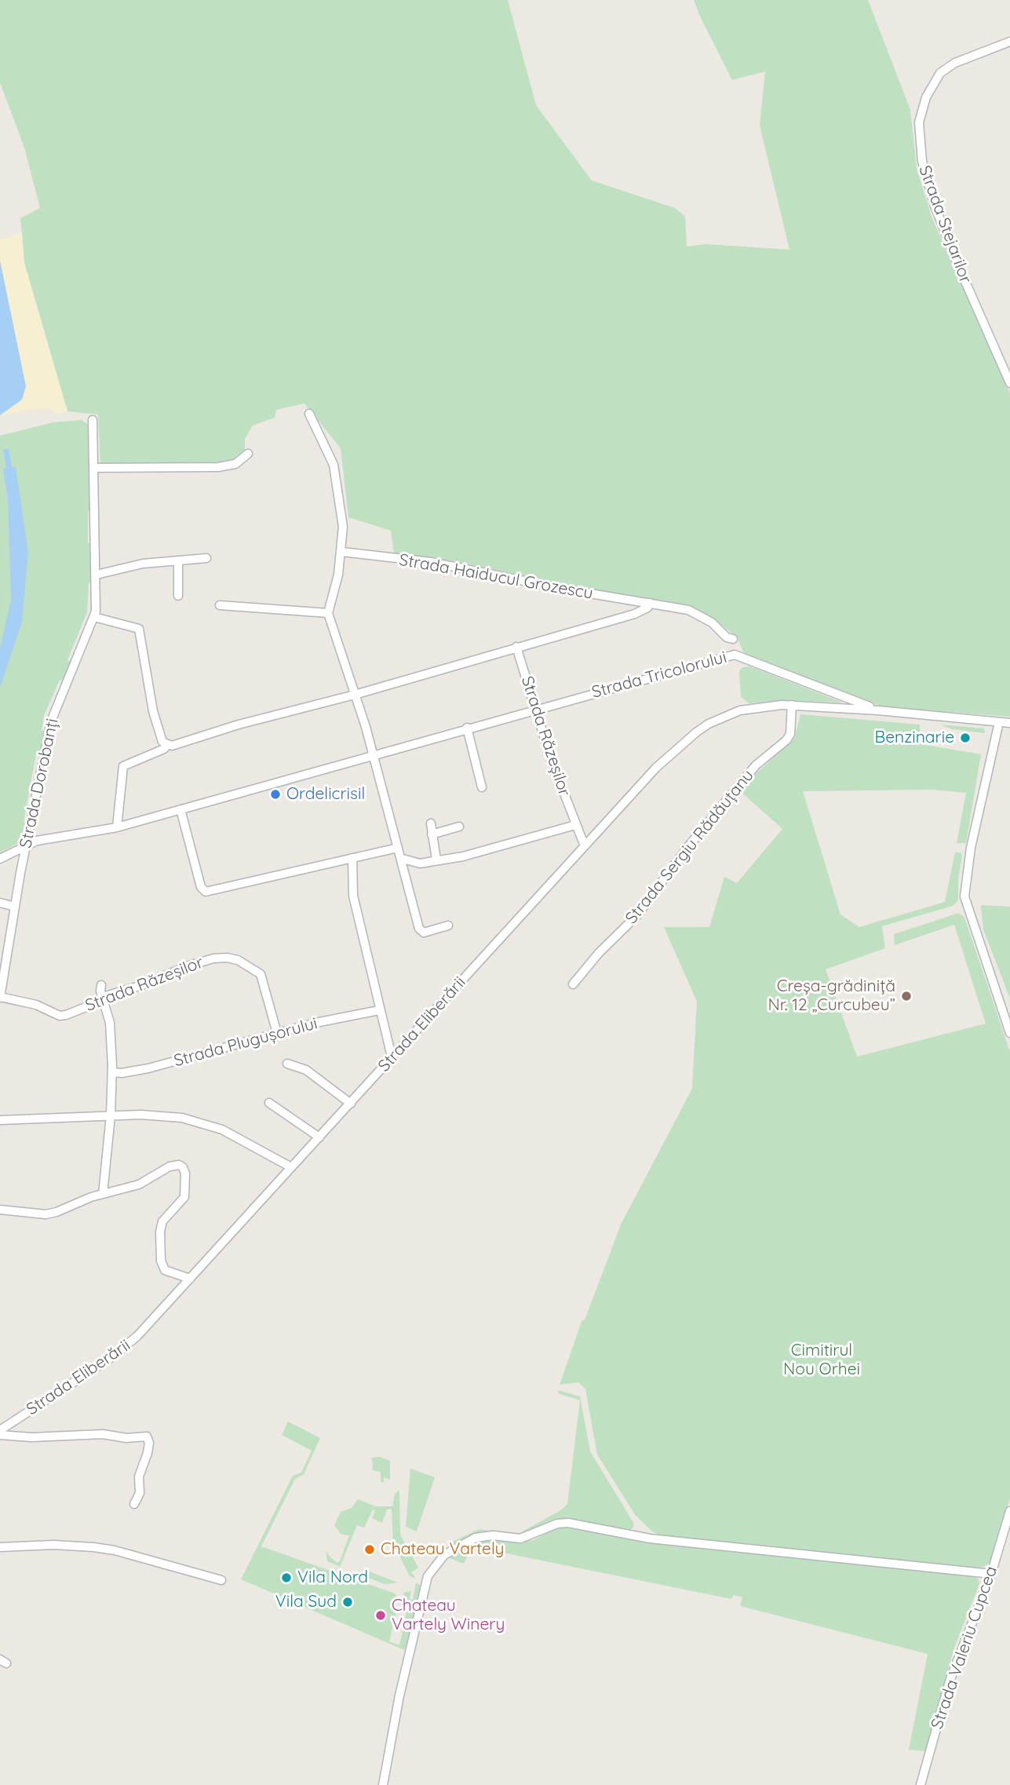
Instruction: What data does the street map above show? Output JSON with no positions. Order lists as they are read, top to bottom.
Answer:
{
  "streets": {
    "street": [
      "Strada Stejarilor",
      "Strada Haiducul Grozescu",
      "Strada Tricolorului",
      "Strada Răzeșilor",
      "Strada Dorobanți",
      "Strada Sergiu Rădăuțanu",
      "Strada Eliberării",
      "Strada Plugușorului",
      "Strada Valeriu Cupcea"
    ]
  },
  "crossings": [
    ["Strada Haiducul Grozescu", "Strada Răzeșilor"],
    ["Strada Tricolorului", "Strada Răzeșilor"],
    ["Strada Tricolorului", "Strada Dorobanți"],
    ["Strada Tricolorului", "Strada Eliberării"],
    ["Strada Răzeșilor", "Strada Dorobanți"],
    ["Strada Răzeșilor", "Strada Eliberării"],
    ["Strada Răzeșilor", "Strada Plugușorului"],
    ["Strada Sergiu Rădăuțanu", "Strada Eliberării"]
  ],
  "parks": ["Cimitirul Nou Orhei"],
  "places": [
    "Benzinarie",
    "Ordelicrisil",
    "Creșa-grădiniță Nr. 12 „Curcubeu”",
    "Chateau Vartely",
    "Vila Nord",
    "Vila Sud",
    "Chateau Vartely Winery"
  ]
}
